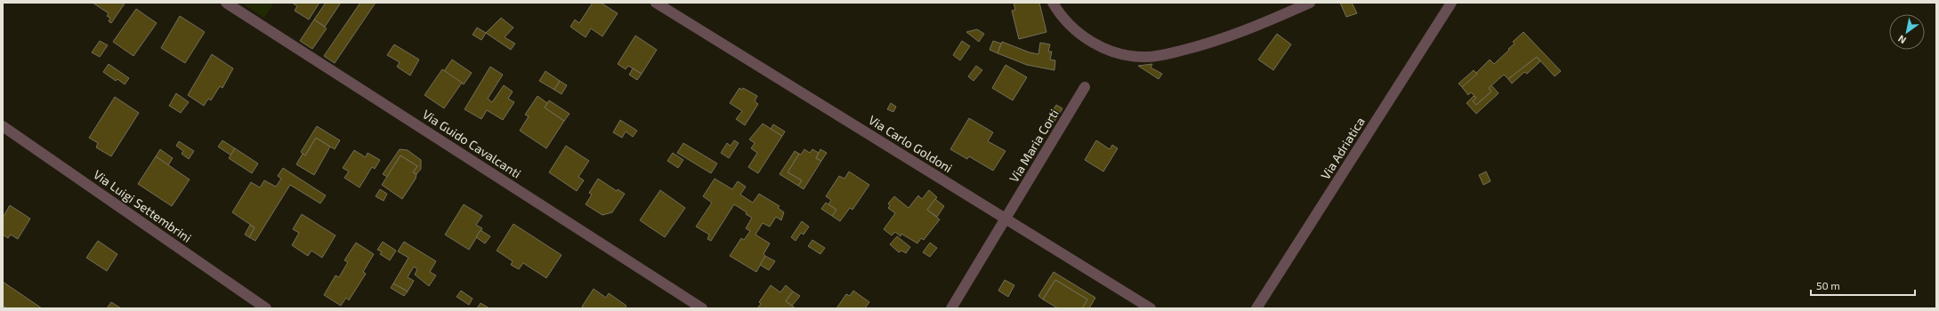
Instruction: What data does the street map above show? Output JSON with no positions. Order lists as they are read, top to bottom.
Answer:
{
  "streets": {
    "street": [
      "Via Guido Cavalcanti",
      "Via Carlo Goldoni",
      "Via Maria Corti",
      "Via Adriatica",
      "Via Luigi Settembrini"
    ]
  },
  "crossings": [
    ["Via Carlo Goldoni", "Via Maria Corti"]
  ],
  "scale_bar": "50 m",
  "north": "bottom left"
}
